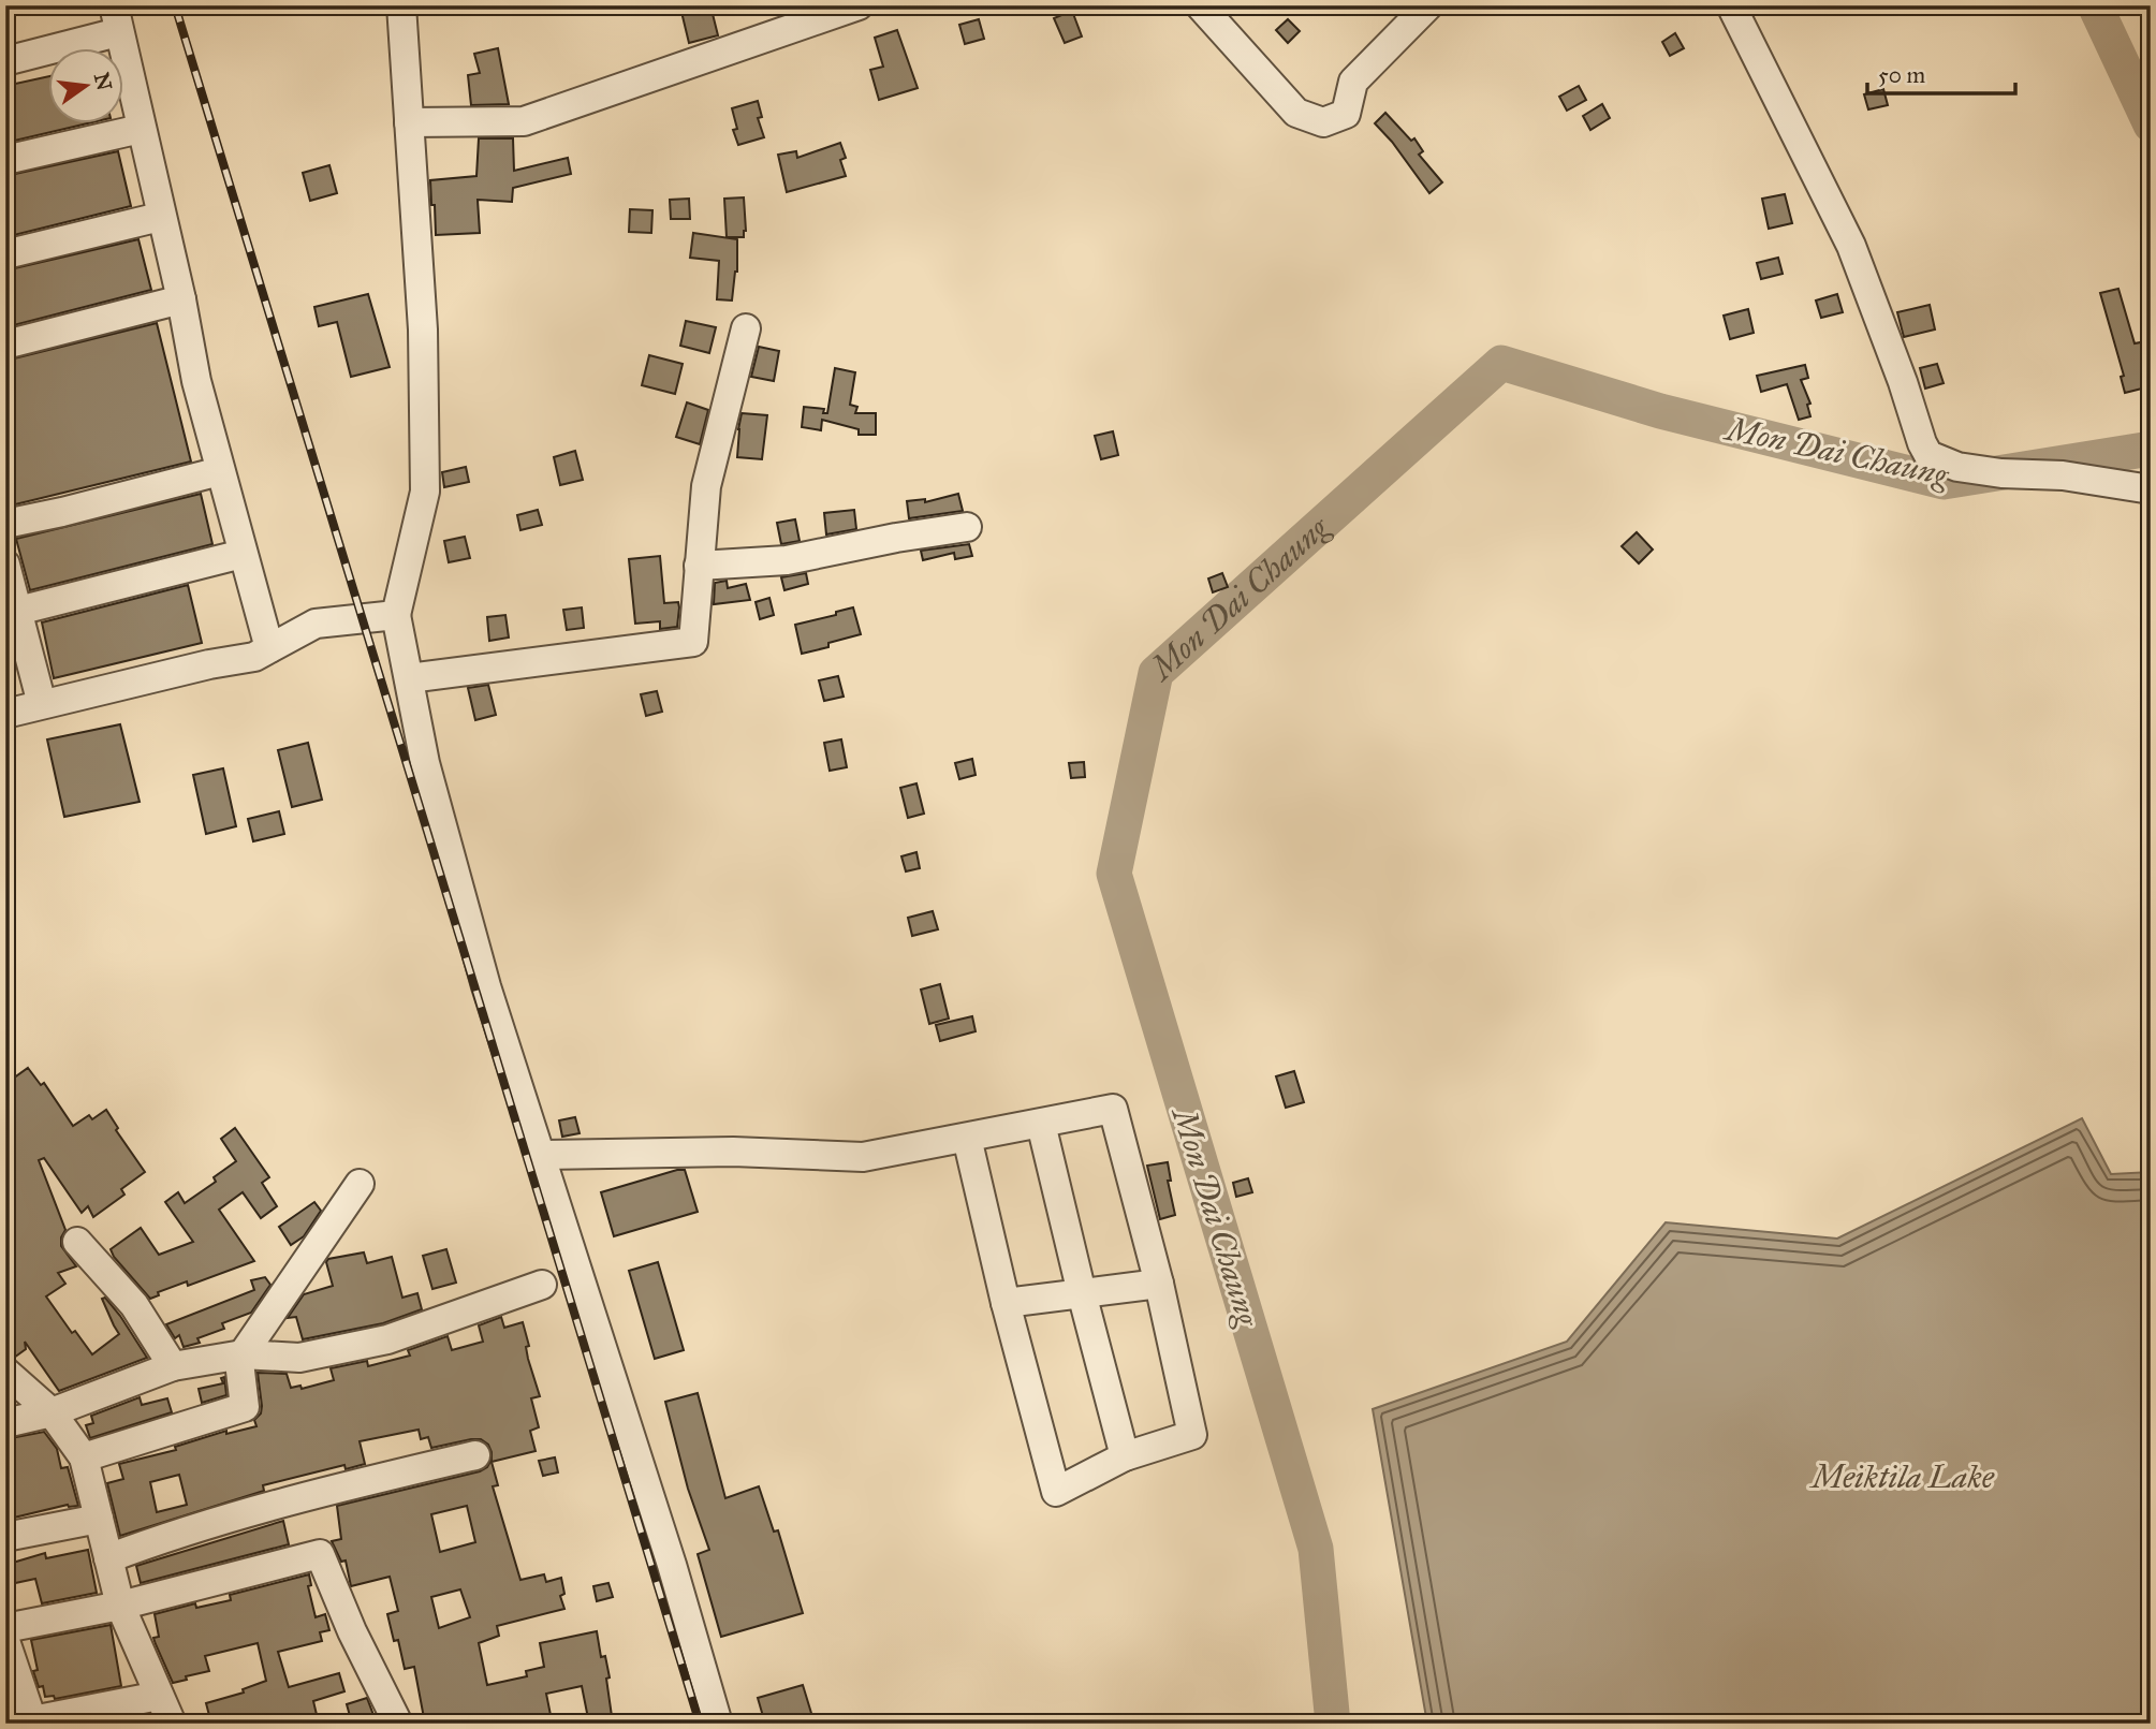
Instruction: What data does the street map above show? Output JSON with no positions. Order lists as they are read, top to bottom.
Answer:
{
  "water": ["Mon Dai Chaung", "Meiktila Lake"],
  "scale_bar": "50 m",
  "north": "right"
}
